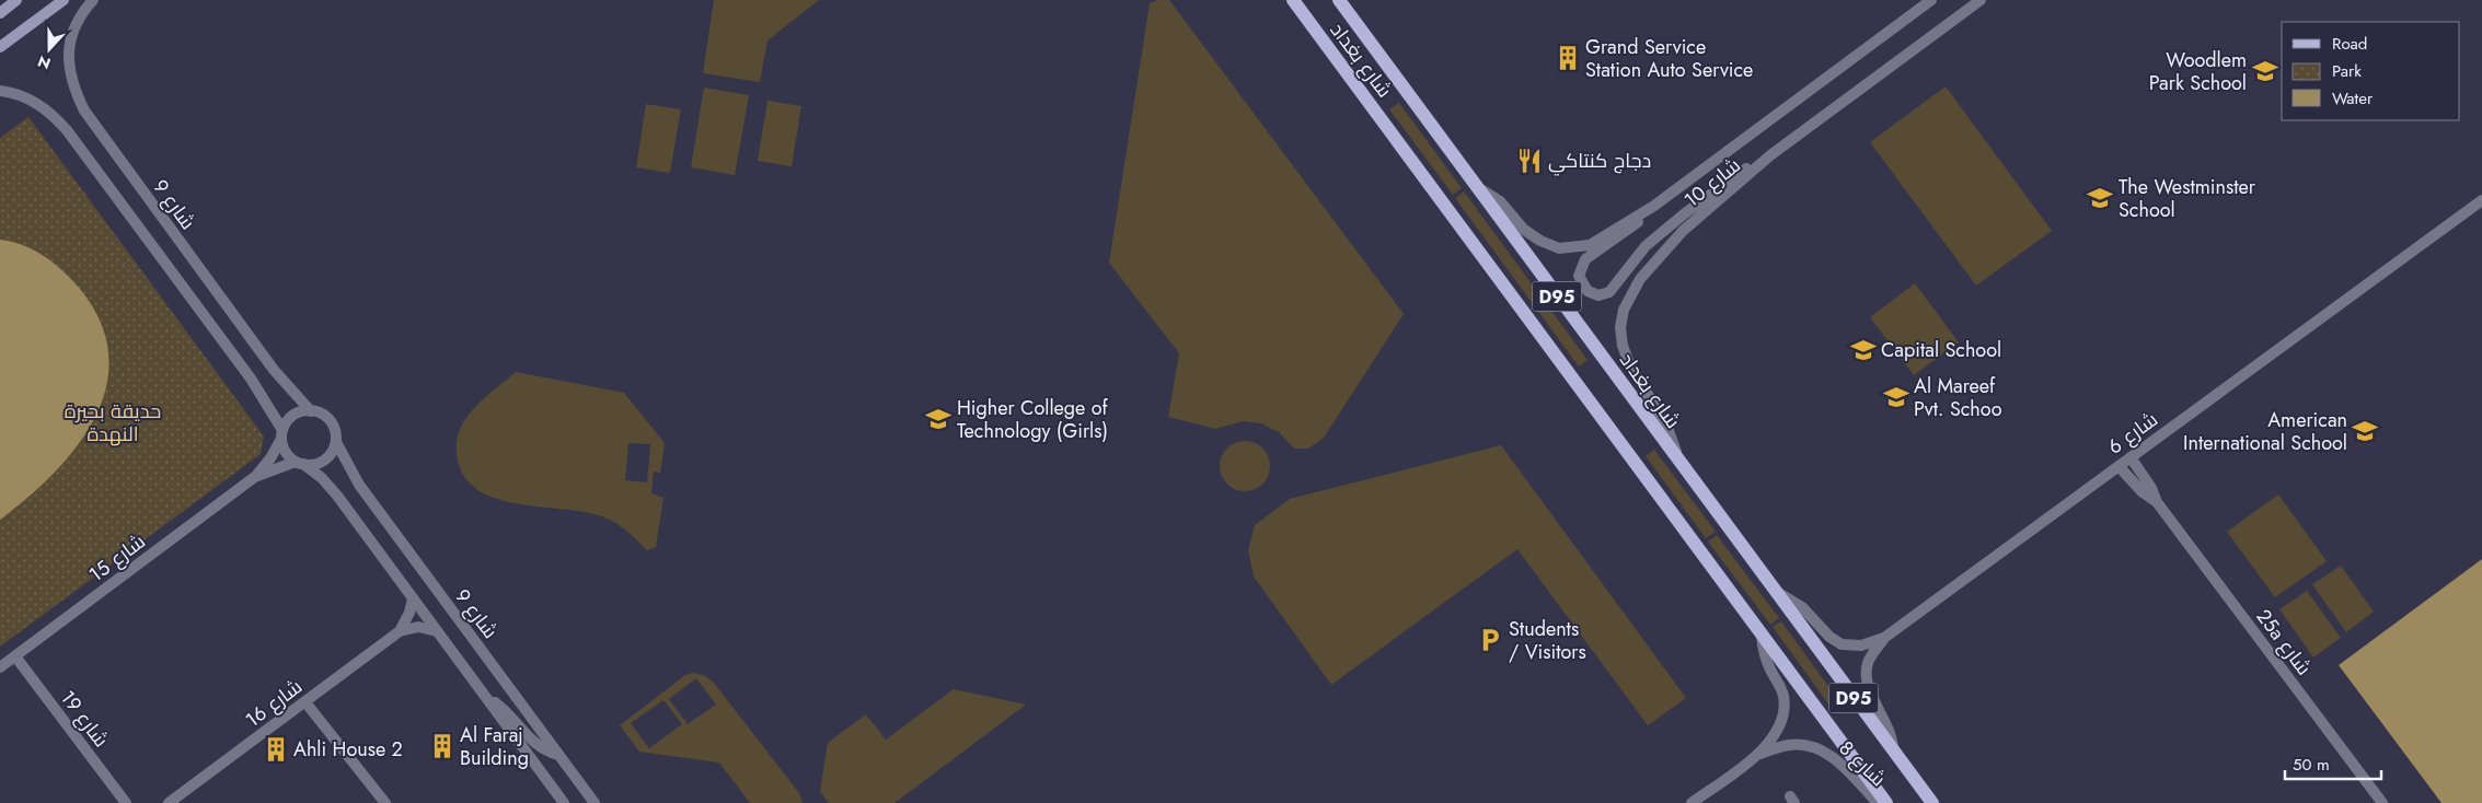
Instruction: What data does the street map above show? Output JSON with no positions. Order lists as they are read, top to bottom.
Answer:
{
  "streets": {
    "main road": ["شارع بغداد", "D95"],
    "street": [
      "شارع 10",
      "شارع 9",
      "شارع 6",
      "شارع 15",
      "25a شارع",
      "شارع 16",
      "شارع 19",
      "شارع 8"
    ]
  },
  "crossings": [
    ["شارع بغداد", "شارع 10"],
    ["شارع بغداد", "شارع 6"],
    ["شارع بغداد", "شارع 8"],
    ["شارع 9", "شارع 15"],
    ["شارع 6", "25a شارع"],
    ["شارع 15", "شارع 19"]
  ],
  "parks": ["حديقة بحيرة النهدة"],
  "places": {
    "building": ["Grand Service Station Auto Service", "Al Faraj Building", "Ahli House 2"],
    "school or university": [
      "Woodlem Park School",
      "The Westminster School",
      "Capital School",
      "Al Mareef Pvt. Schoo",
      "Higher College of Technology (Girls)",
      "American International School"
    ],
    "restaurant": ["دجاج كنتاكي"],
    "parking": ["Students / Visitors"]
  },
  "legend": ["Road", "Park", "Water"],
  "scale_bar": "50 m",
  "north": "bottom"
}
